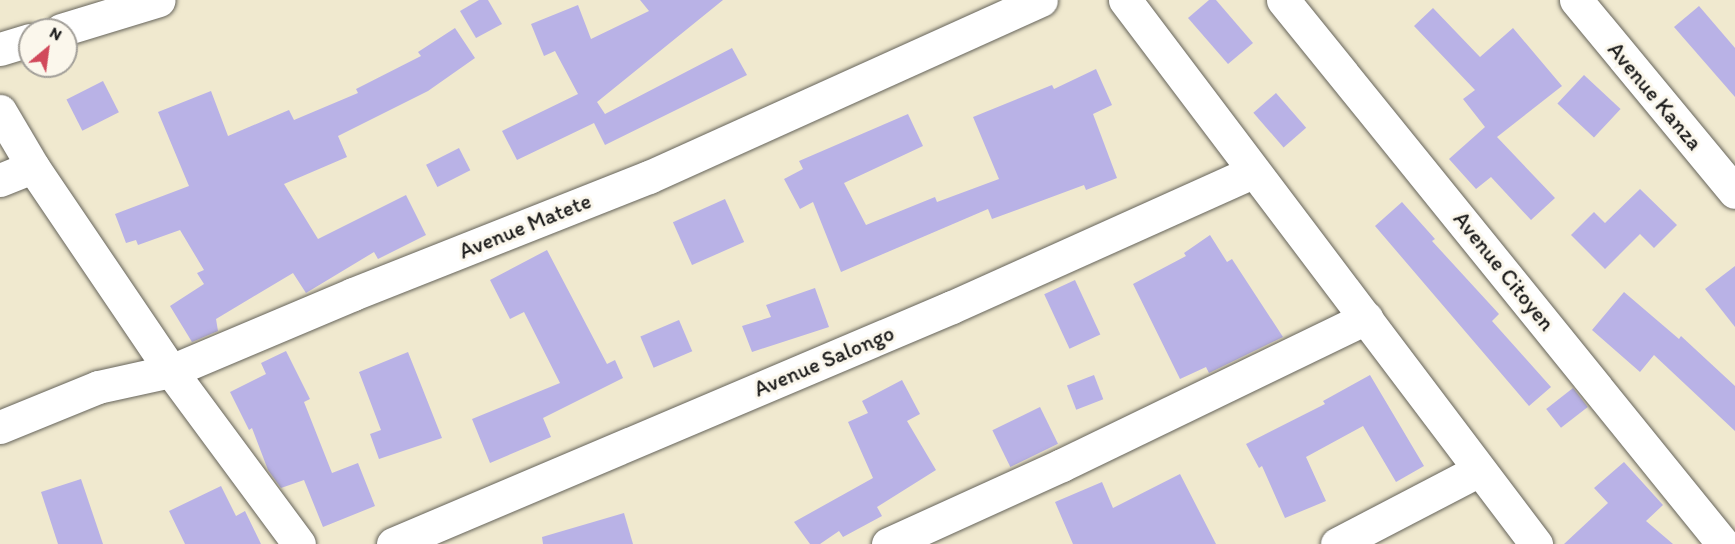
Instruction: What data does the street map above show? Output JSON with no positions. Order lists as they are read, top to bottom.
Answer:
{
  "streets": {
    "street": [
      "Avenue Kanza",
      "Avenue Matete",
      "Avenue Citoyen",
      "Avenue Salongo"
    ]
  },
  "north": "top right"
}
